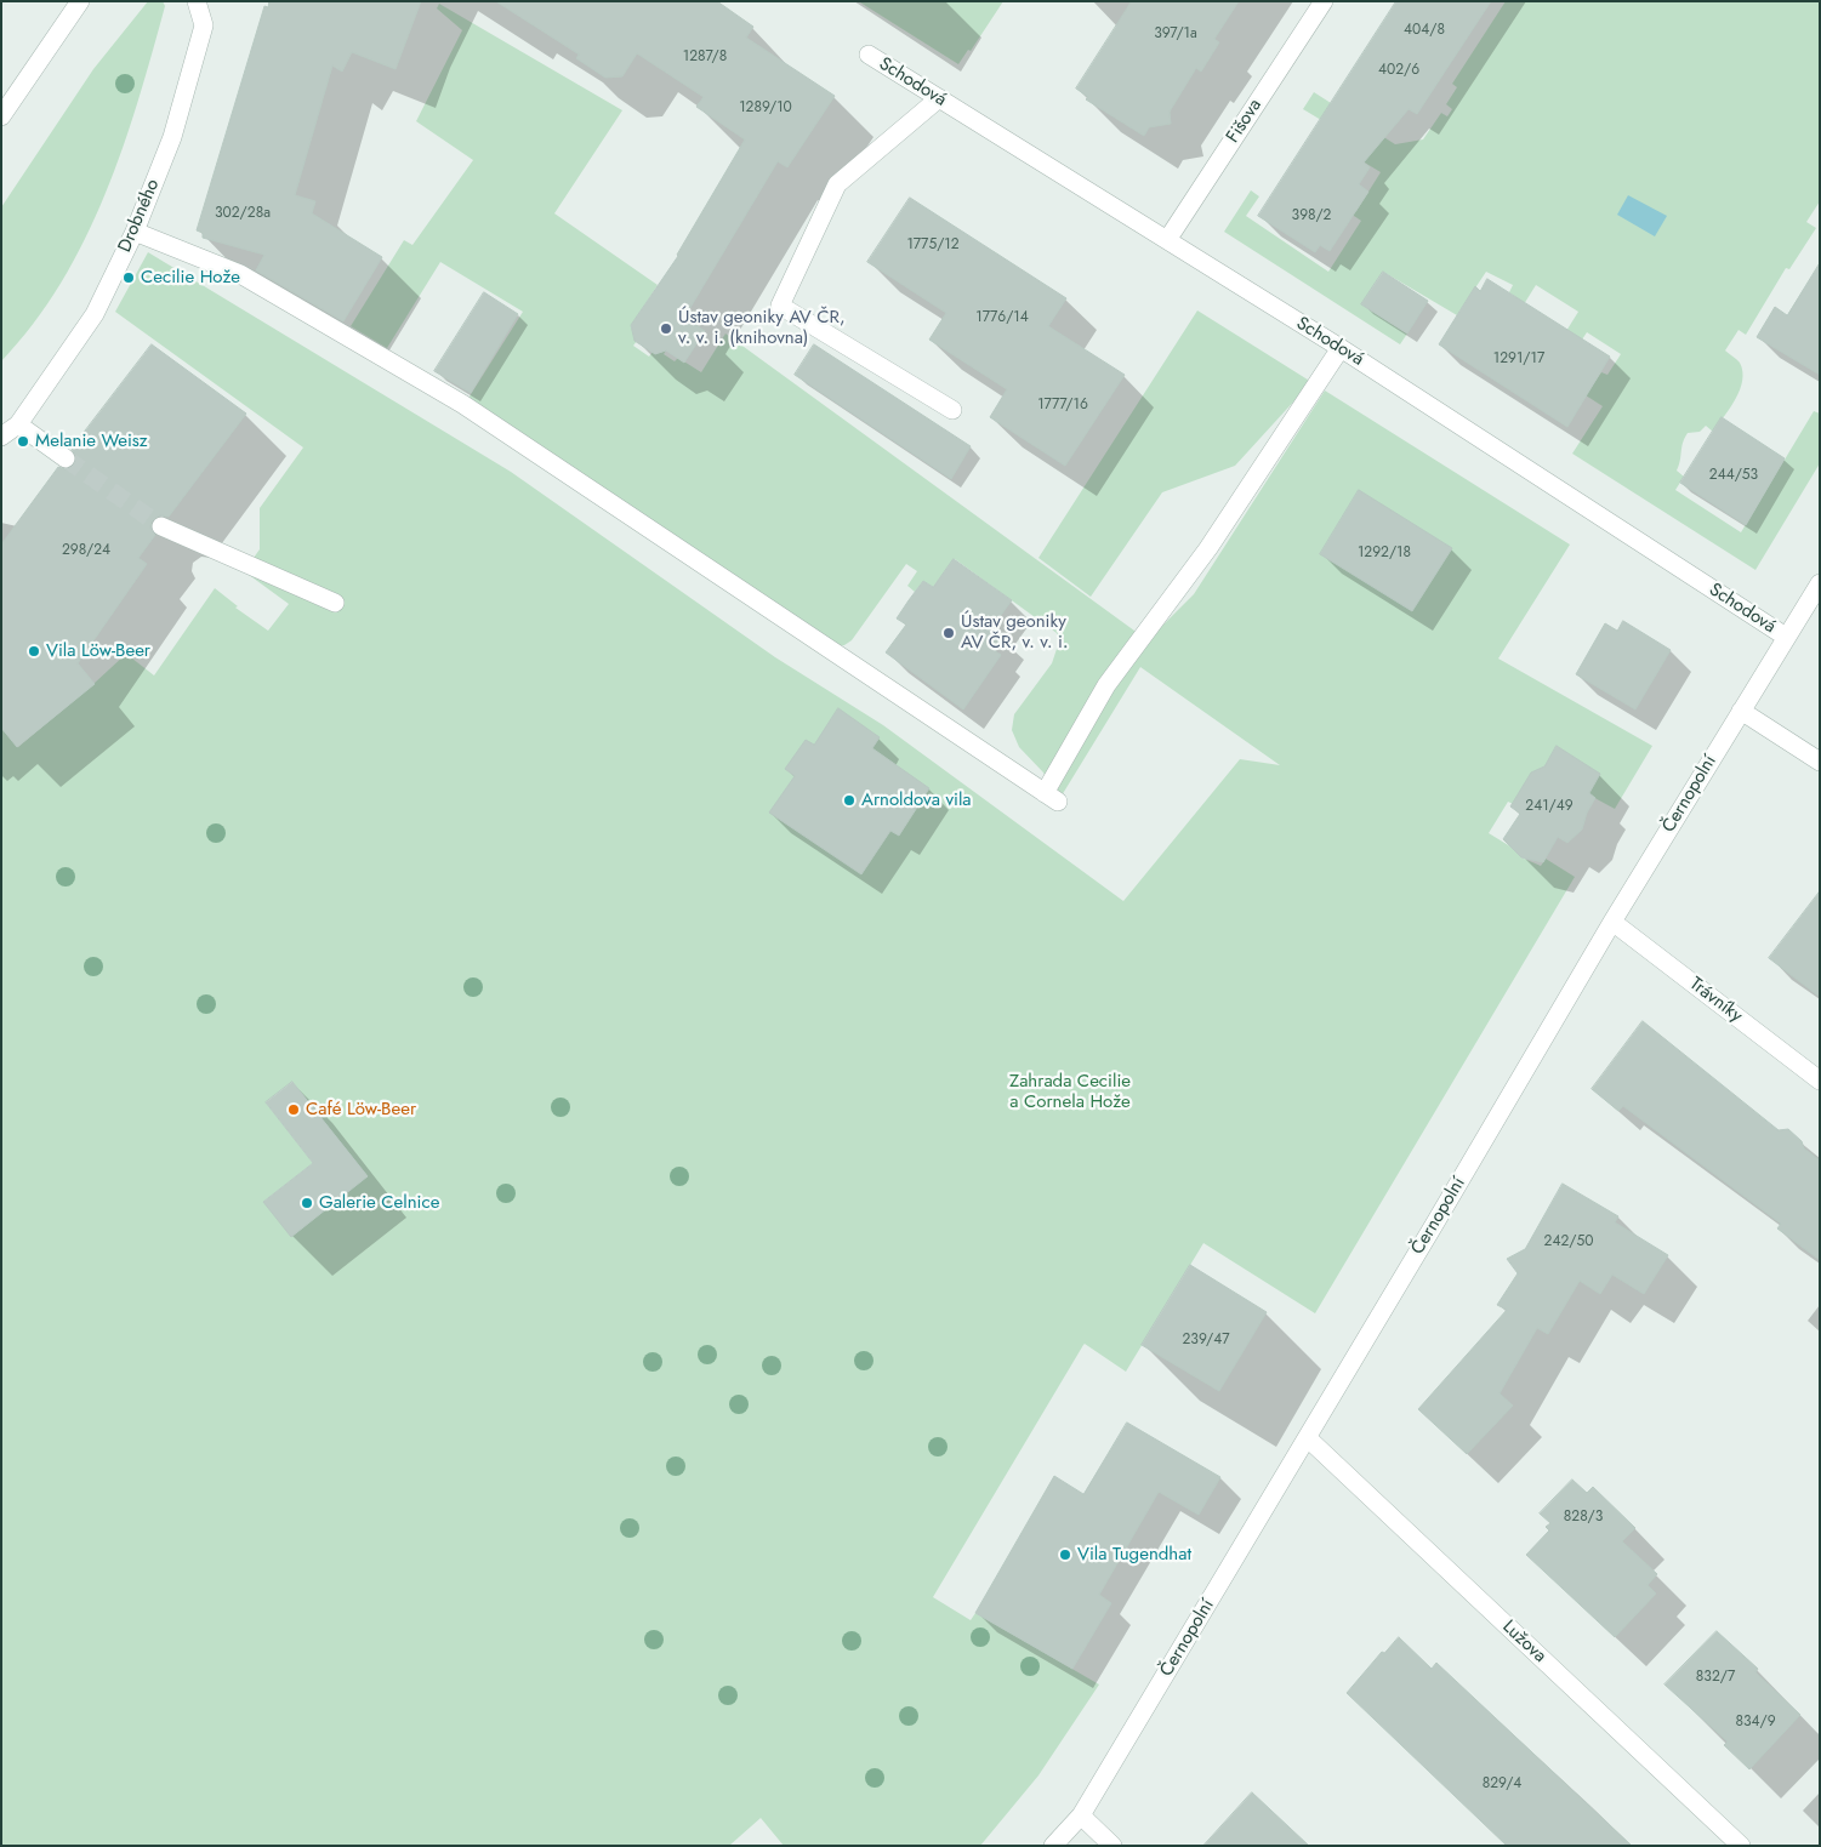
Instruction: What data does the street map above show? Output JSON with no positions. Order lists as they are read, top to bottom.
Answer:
{
  "streets": {
    "street": [
      "Schodová",
      "Fišova",
      "Drobného",
      "Černopolní",
      "Trávníky",
      "Lužova"
    ]
  },
  "crossings": [
    ["Schodová", "Fišova"],
    ["Schodová", "Černopolní"],
    ["Černopolní", "Trávníky"],
    ["Černopolní", "Lužova"]
  ],
  "parks": ["Zahrada Cecilie a Cornela Hože"],
  "places": [
    "Cecilie Hože",
    "Ústav geoniky AV ČR, v. v. i. (knihovna)",
    "Melanie Weisz",
    "Ústav geoniky AV ČR, v. v. i.",
    "Vila Löw-Beer",
    "Arnoldova vila",
    "Café Löw-Beer",
    "Galerie Celnice",
    "Vila Tugendhat"
  ],
  "house_numbers": [
    "404/8",
    "397/1a",
    "1287/8",
    "402/6",
    "1289/10",
    "302/28a",
    "398/2",
    "1775/12",
    "1776/14",
    "1291/17",
    "1777/16",
    "244/53",
    "298/24",
    "1292/18",
    "241/49",
    "242/50",
    "239/47",
    "828/3",
    "832/7",
    "834/9",
    "829/4"
  ]
}
